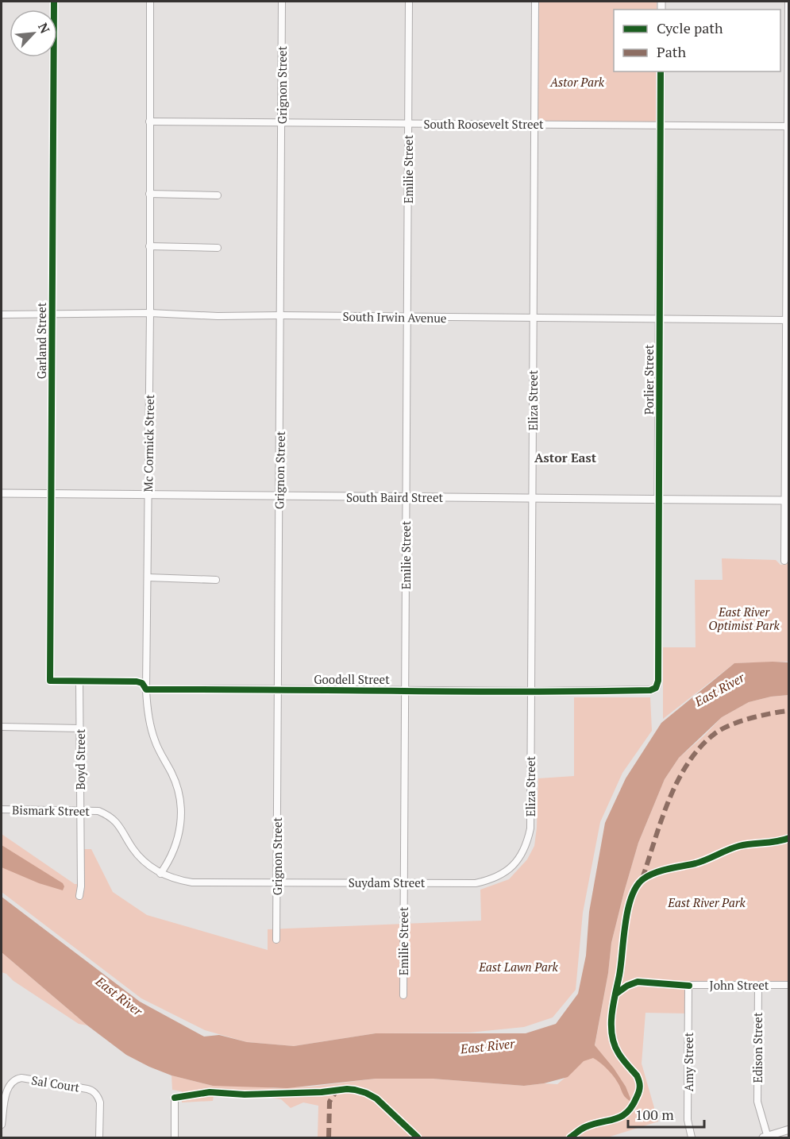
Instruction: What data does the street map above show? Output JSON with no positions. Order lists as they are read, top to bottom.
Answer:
{
  "streets": {
    "street": [
      "Grignon Street",
      "South Roosevelt Street",
      "Emilie Street",
      "South Irwin Avenue",
      "Garland Street",
      "Porlier Street",
      "Eliza Street",
      "Mc Cormick Street",
      "South Baird Street",
      "Goodell Street",
      "Boyd Street",
      "Bismark Street",
      "Suydam Street",
      "John Street",
      "Edison Street",
      "Amy Street",
      "Sal Court"
    ]
  },
  "crossings": [
    ["Grignon Street", "South Roosevelt Street"],
    ["Grignon Street", "South Irwin Avenue"],
    ["Grignon Street", "South Baird Street"],
    ["Grignon Street", "Goodell Street"],
    ["Grignon Street", "Suydam Street"],
    ["South Roosevelt Street", "Emilie Street"],
    ["South Roosevelt Street", "Porlier Street"],
    ["South Roosevelt Street", "Eliza Street"],
    ["South Roosevelt Street", "Mc Cormick Street"],
    ["Emilie Street", "South Irwin Avenue"],
    ["Emilie Street", "South Baird Street"],
    ["Emilie Street", "Goodell Street"],
    ["Emilie Street", "Suydam Street"],
    ["South Irwin Avenue", "Garland Street"],
    ["South Irwin Avenue", "Porlier Street"],
    ["South Irwin Avenue", "Eliza Street"],
    ["South Irwin Avenue", "Mc Cormick Street"],
    ["Garland Street", "South Baird Street"],
    ["Garland Street", "Goodell Street"],
    ["Porlier Street", "South Baird Street"],
    ["Porlier Street", "Goodell Street"],
    ["Eliza Street", "South Baird Street"],
    ["Eliza Street", "Goodell Street"],
    ["Eliza Street", "Suydam Street"],
    ["Mc Cormick Street", "South Baird Street"],
    ["Mc Cormick Street", "Goodell Street"],
    ["Mc Cormick Street", "Bismark Street"],
    ["Goodell Street", "Boyd Street"],
    ["Boyd Street", "Bismark Street"],
    ["Bismark Street", "Suydam Street"],
    ["John Street", "Edison Street"],
    ["John Street", "Amy Street"]
  ],
  "districts": ["Astor East"],
  "water": ["East River"],
  "parks": [
    "Astor Park",
    "East River Optimist Park",
    "East River Park",
    "East Lawn Park"
  ],
  "legend": ["Cycle path", "Path"],
  "scale_bar": "100 m",
  "north": "top right"
}
